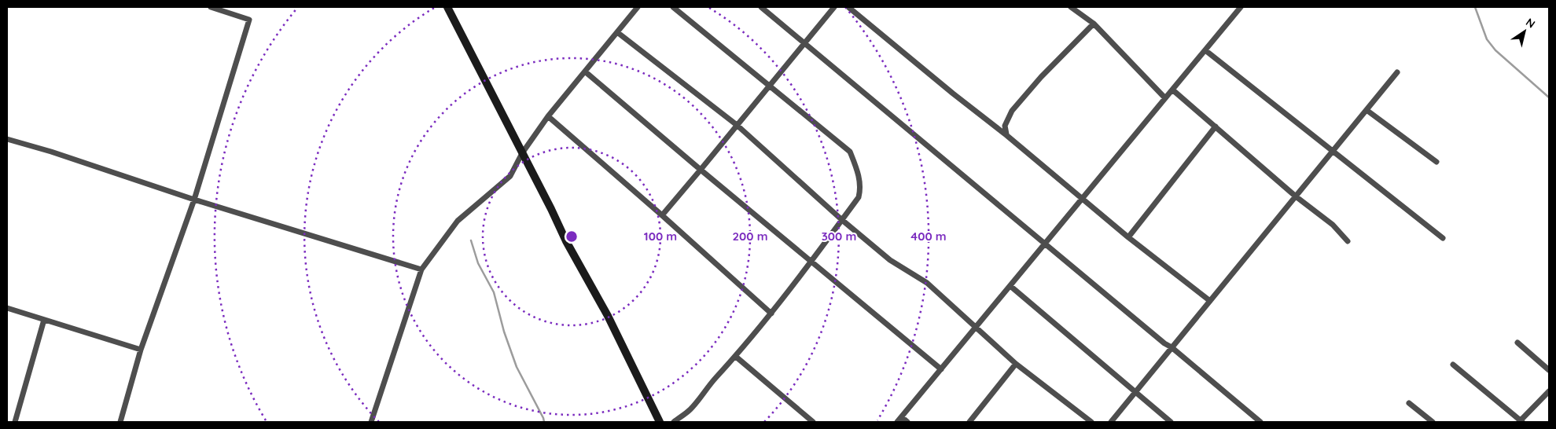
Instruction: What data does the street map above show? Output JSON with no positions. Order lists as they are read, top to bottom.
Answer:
{
  "north": "top right",
  "rings": [
    "100 m",
    "200 m",
    "300 m",
    "400 m"
  ]
}
